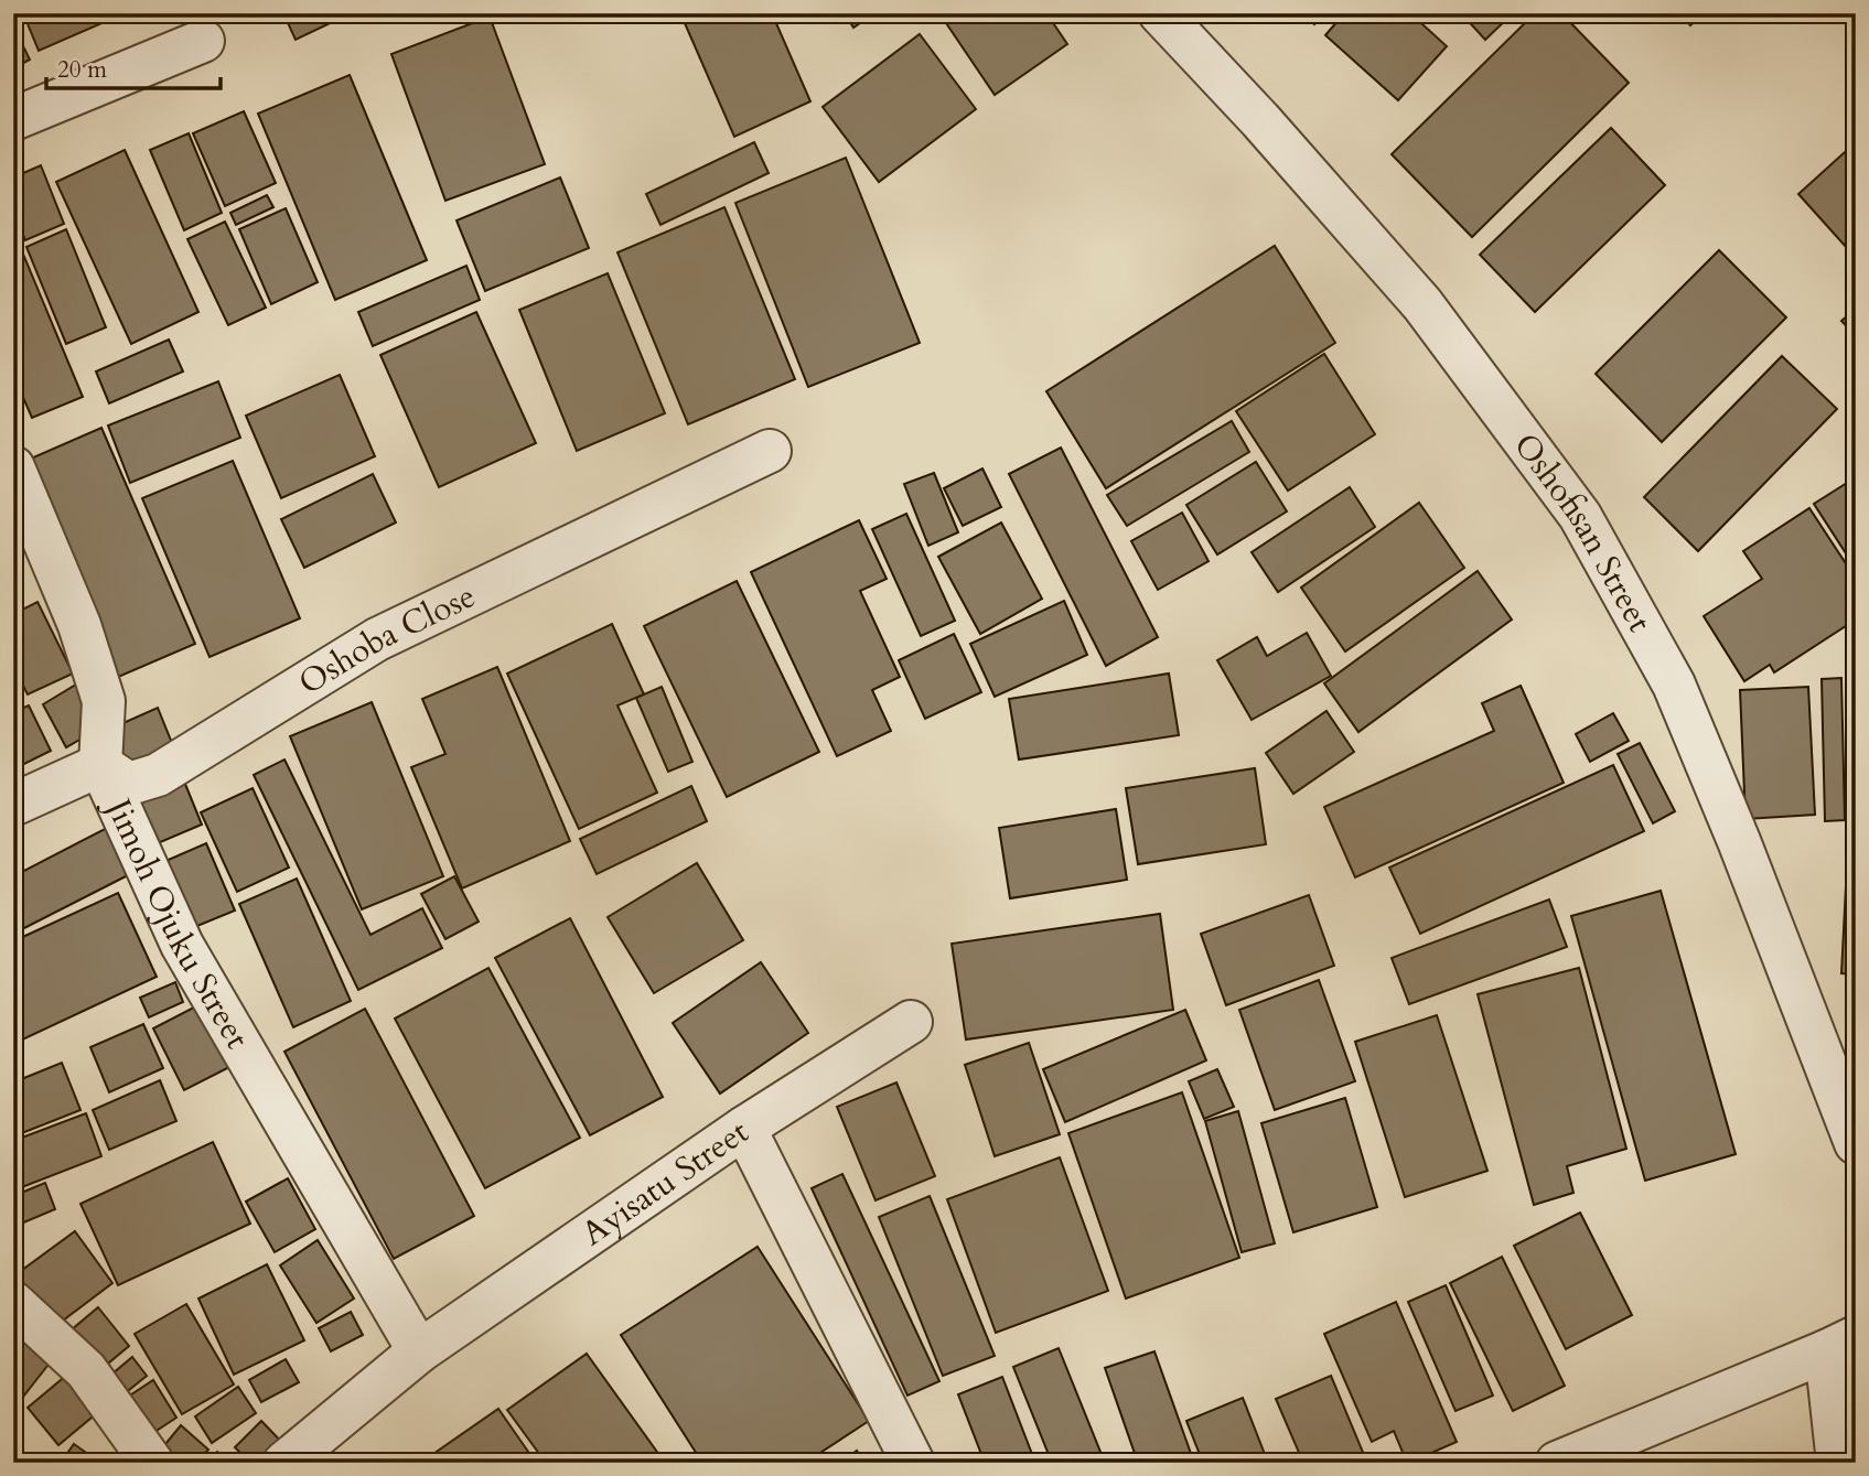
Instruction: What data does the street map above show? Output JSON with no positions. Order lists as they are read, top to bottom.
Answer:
{
  "streets": {
    "street": [
      "Oshofisan Street",
      "Oshoba Close",
      "Jimoh Ojuku Street",
      "Ayisatu Street"
    ]
  },
  "crossings": [
    ["Oshoba Close", "Jimoh Ojuku Street"],
    ["Jimoh Ojuku Street", "Ayisatu Street"]
  ],
  "scale_bar": "20 m"
}
